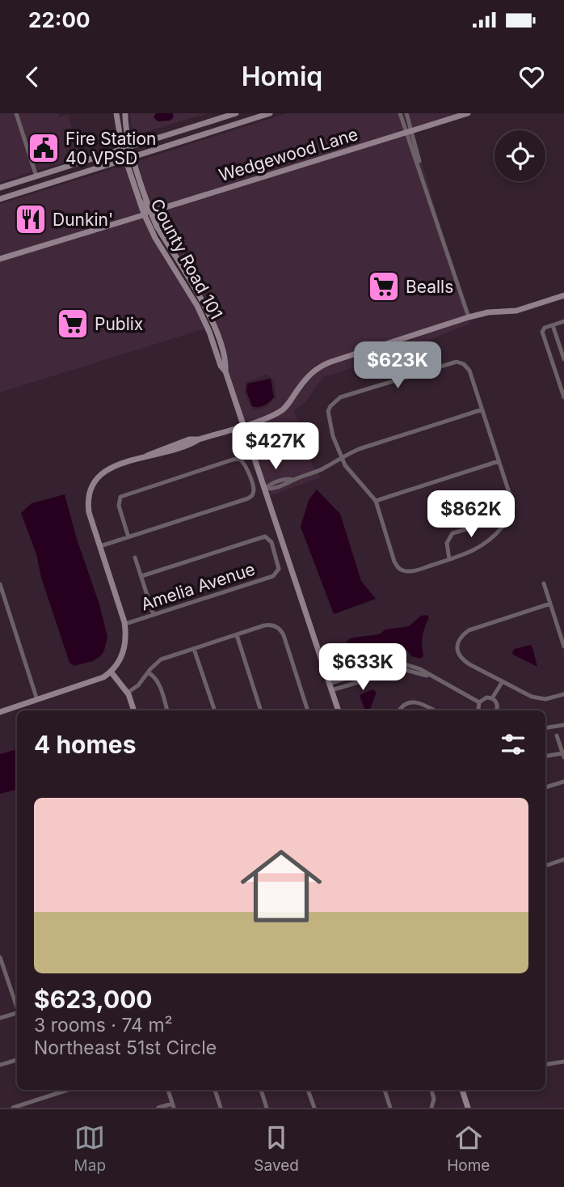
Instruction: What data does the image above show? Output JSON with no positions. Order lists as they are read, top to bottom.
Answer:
{
  "streets": {
    "street": ["Wedgewood Lane", "County Road 101", "Amelia Avenue"]
  },
  "crossings": [
    ["Wedgewood Lane", "County Road 101"]
  ],
  "places": {
    "public building": ["Fire Station 40 VPSD"],
    "restaurant": ["Dunkin'"],
    "supermarket": ["Bealls", "Publix"]
  },
  "page": {
    "status": "22:00",
    "header": "Homiq",
    "price": [
      "$623K",
      "$427K",
      "$862K",
      "$633K"
    ],
    "heading": "4 homes",
    "list": [
      {
        "name": "$623,000",
        "note": "3 rooms · 74 m² · Northeast 51st Circle"
      }
    ],
    "tabs": ["Map", "Saved", "Home"]
  }
}
